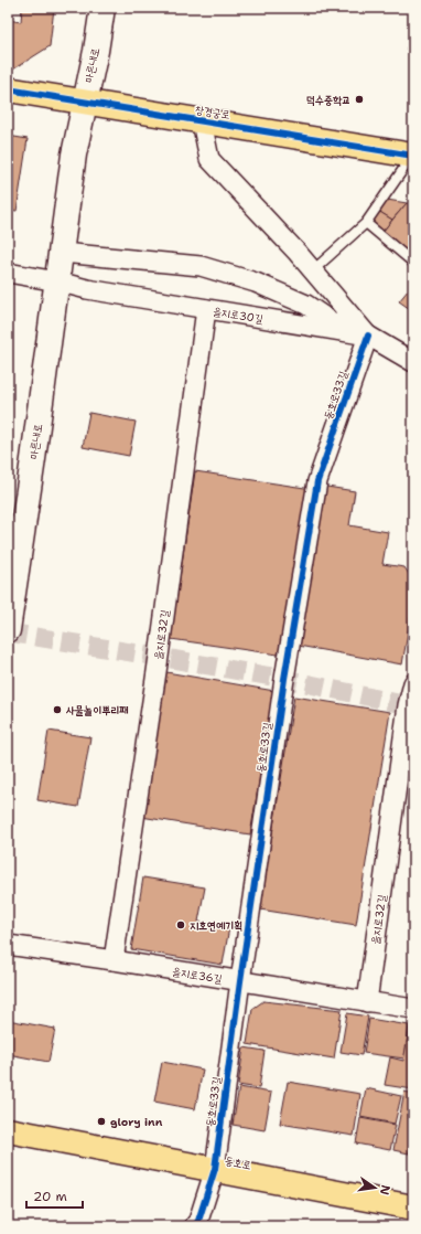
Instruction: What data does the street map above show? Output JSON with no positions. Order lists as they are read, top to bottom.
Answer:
{
  "streets": {
    "main road": ["마른내로", "창경궁로", "동호로"],
    "street": [
      "을지로30길",
      "동호로33길",
      "을지로32길",
      "을지로36길"
    ]
  },
  "crossings": [
    ["마른내로", "창경궁로"],
    ["마른내로", "을지로30길"],
    ["창경궁로", "을지로30길"],
    ["창경궁로", "동호로33길"],
    ["을지로30길", "동호로33길"],
    ["을지로30길", "을지로32길"],
    ["동호로33길", "을지로36길"],
    ["동호로33길", "동호로"],
    ["을지로32길", "을지로36길"]
  ],
  "places": [
    "덕수중학교",
    "사물놀이뿌리패",
    "지호연예기획",
    "glory inn"
  ],
  "scale_bar": "20 m",
  "north": "right"
}
